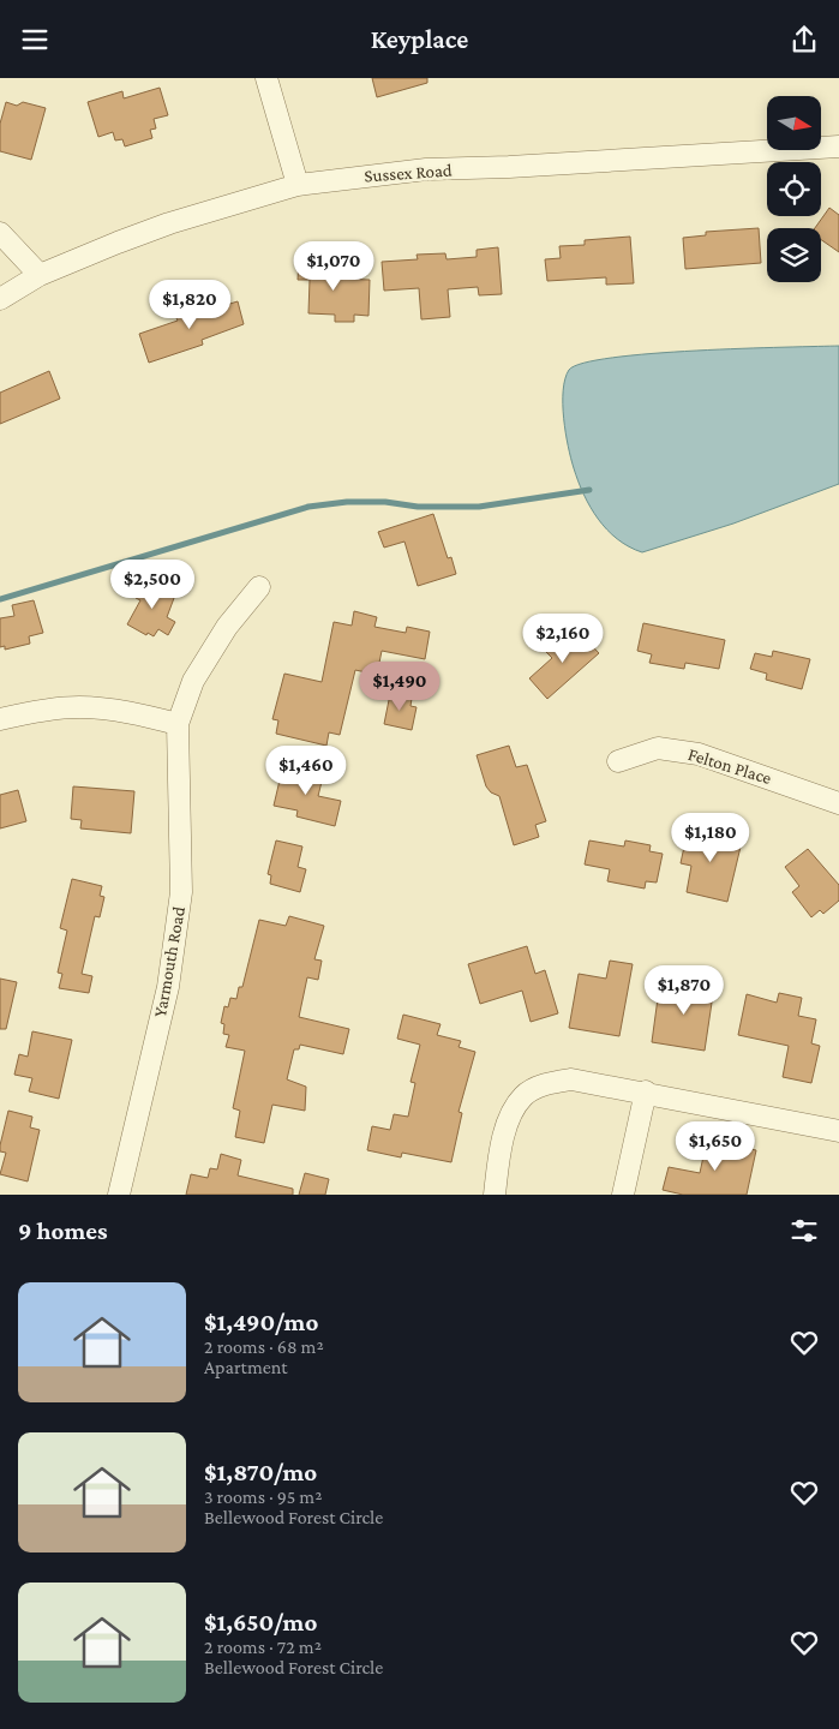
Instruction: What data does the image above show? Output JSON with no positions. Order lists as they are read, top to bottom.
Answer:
{
  "streets": {
    "street": ["Sussex Road", "Felton Place", "Yarmouth Road"]
  },
  "north": "right",
  "page": {
    "header": "Keyplace",
    "price": [
      "$1,070",
      "$1,820",
      "$2,500",
      "$2,160",
      "$1,490",
      "$1,460",
      "$1,180",
      "$1,870",
      "$1,650"
    ],
    "heading": "9 homes",
    "list": [
      {
        "name": "$1,490/mo",
        "note": "2 rooms · 68 m² · Apartment"
      },
      {
        "name": "$1,870/mo",
        "note": "3 rooms · 95 m² · Bellewood Forest Circle"
      },
      {
        "name": "$1,650/mo",
        "note": "2 rooms · 72 m² · Bellewood Forest Circle"
      }
    ]
  }
}
